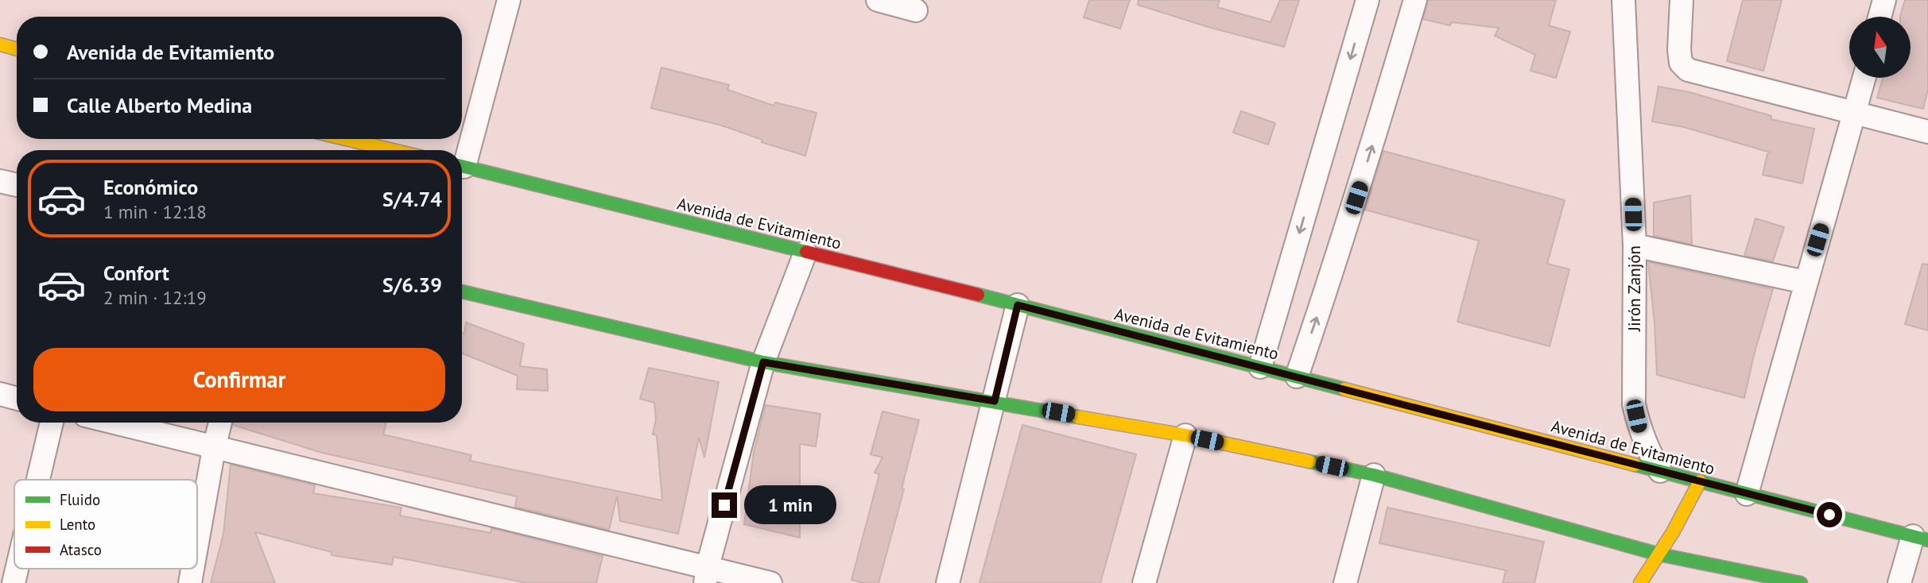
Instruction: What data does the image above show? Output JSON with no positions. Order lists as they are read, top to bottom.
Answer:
{
  "streets": {
    "street": ["Avenida de Evitamiento", "Jirón Zanjón"]
  },
  "crossings": [
    ["Avenida de Evitamiento", "Jirón Zanjón"]
  ],
  "legend": ["Fluido", "Lento", "Atasco"],
  "north": "top",
  "page": {
    "banner": ["Avenida de Evitamiento", "Calle Alberto Medina"],
    "list": [
      {
        "name": "Económico",
        "note": "1 min · 12:18",
        "value": "S/4.74"
      },
      {
        "name": "Confort",
        "note": "2 min · 12:19",
        "value": "S/6.39"
      }
    ],
    "buttons": "Confirmar",
    "bubble": "1 min"
  }
}
